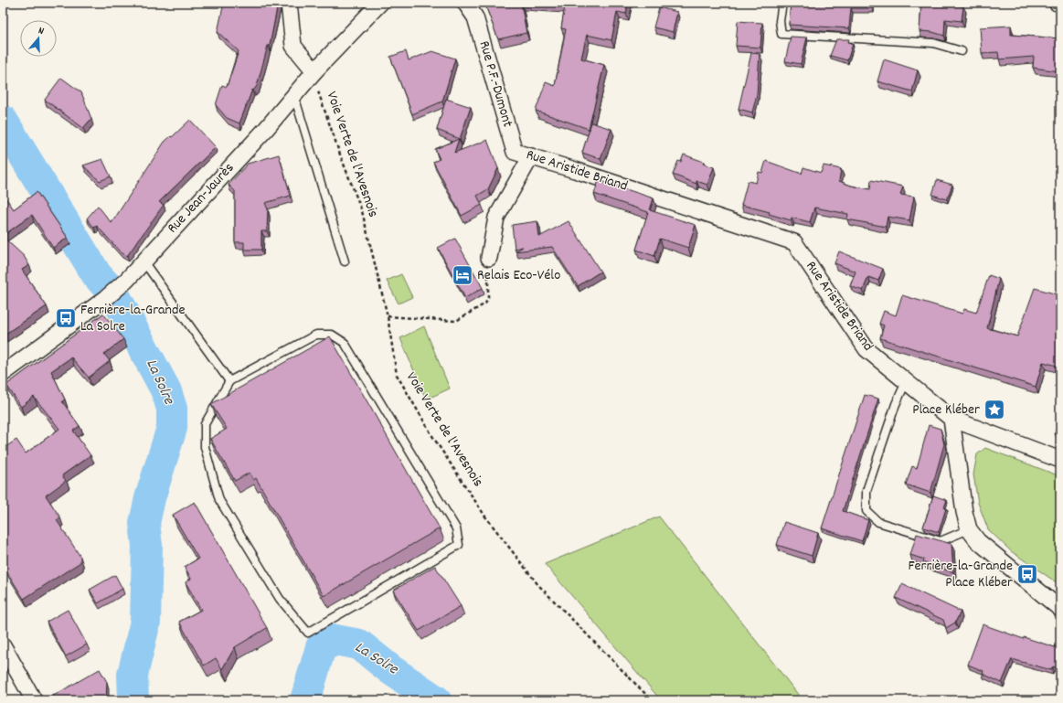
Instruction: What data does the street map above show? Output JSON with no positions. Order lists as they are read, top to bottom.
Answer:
{
  "streets": {
    "street": ["Rue P.F.-Dumont", "Rue Aristide Briand", "Rue Jean-Jaurès"],
    "path": ["Voie Verte de l'Avesnois"]
  },
  "crossings": [
    ["Rue P.F.-Dumont", "Rue Aristide Briand"],
    ["Voie Verte de l'Avesnois", "Rue Jean-Jaurès"]
  ],
  "water": ["La Solre"],
  "places": {
    "hotel": ["Relais Eco-Vélo"],
    "bus stop": ["Ferrière-la-Grande La Solre", "Ferrière-la-Grande Place Kléber"],
    "place": ["Place Kléber"]
  },
  "north": "top"
}
